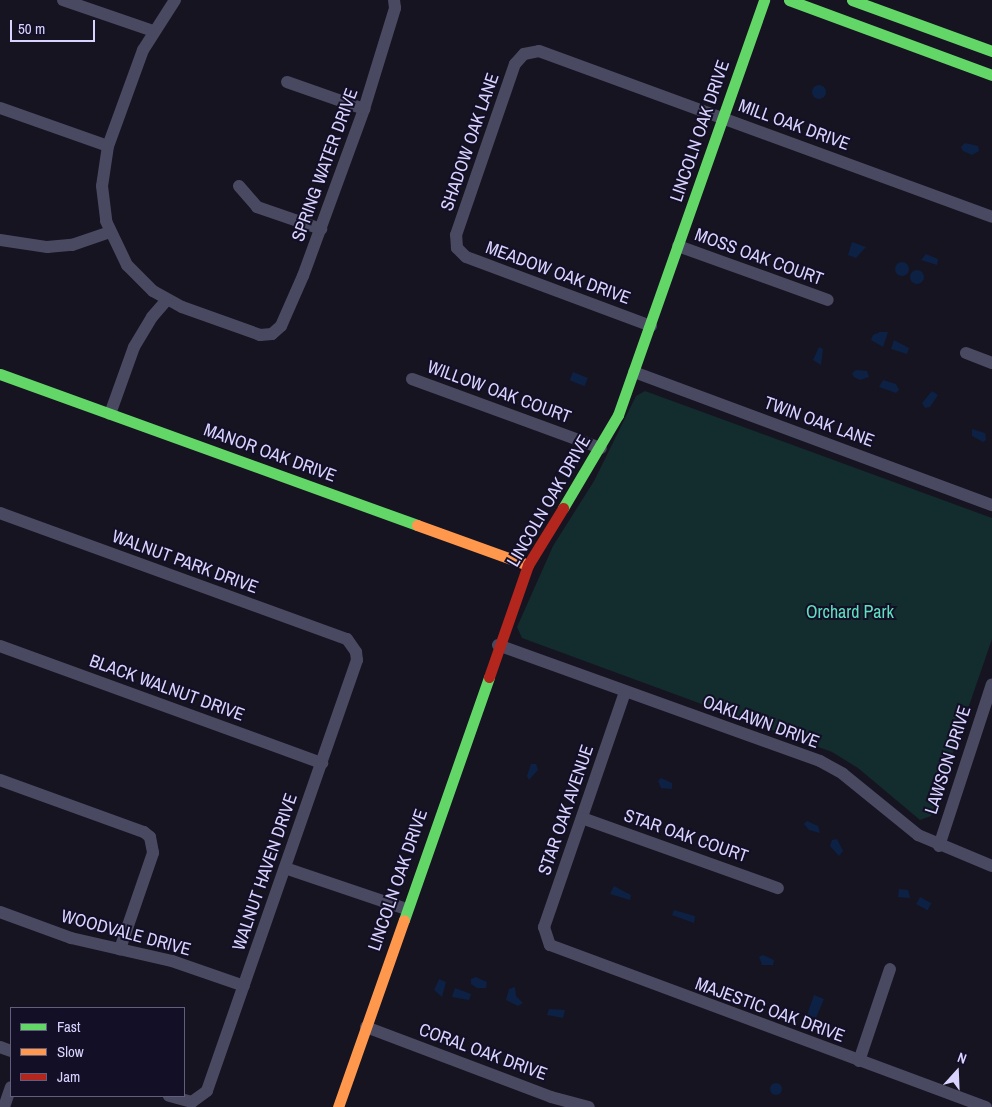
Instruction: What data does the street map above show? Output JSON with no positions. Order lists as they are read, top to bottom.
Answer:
{
  "streets": {
    "street": [
      "MILL OAK DRIVE",
      "LINCOLN OAK DRIVE",
      "SHADOW OAK LANE",
      "SPRING WATER DRIVE",
      "MOSS OAK COURT",
      "MEADOW OAK DRIVE",
      "WILLOW OAK COURT",
      "TWIN OAK LANE",
      "MANOR OAK DRIVE",
      "WALNUT PARK DRIVE",
      "BLACK WALNUT DRIVE",
      "OAKLAWN DRIVE",
      "LAWSON DRIVE",
      "STAR OAK AVENUE",
      "STAR OAK COURT",
      "WALNUT HAVEN DRIVE",
      "WOODVALE DRIVE",
      "MAJESTIC OAK DRIVE",
      "CORAL OAK DRIVE"
    ]
  },
  "crossings": [
    ["MILL OAK DRIVE", "LINCOLN OAK DRIVE"],
    ["MILL OAK DRIVE", "SHADOW OAK LANE"],
    ["LINCOLN OAK DRIVE", "MOSS OAK COURT"],
    ["LINCOLN OAK DRIVE", "MEADOW OAK DRIVE"],
    ["LINCOLN OAK DRIVE", "WILLOW OAK COURT"],
    ["LINCOLN OAK DRIVE", "TWIN OAK LANE"],
    ["LINCOLN OAK DRIVE", "MANOR OAK DRIVE"],
    ["LINCOLN OAK DRIVE", "OAKLAWN DRIVE"],
    ["LINCOLN OAK DRIVE", "CORAL OAK DRIVE"],
    ["SHADOW OAK LANE", "MEADOW OAK DRIVE"],
    ["WALNUT PARK DRIVE", "WALNUT HAVEN DRIVE"],
    ["BLACK WALNUT DRIVE", "WALNUT HAVEN DRIVE"],
    ["OAKLAWN DRIVE", "LAWSON DRIVE"],
    ["OAKLAWN DRIVE", "STAR OAK AVENUE"],
    ["STAR OAK AVENUE", "STAR OAK COURT"],
    ["STAR OAK AVENUE", "MAJESTIC OAK DRIVE"],
    ["WALNUT HAVEN DRIVE", "WOODVALE DRIVE"]
  ],
  "parks": ["Orchard Park"],
  "legend": ["Fast", "Slow", "Jam"],
  "scale_bar": "50 m",
  "north": "top"
}
